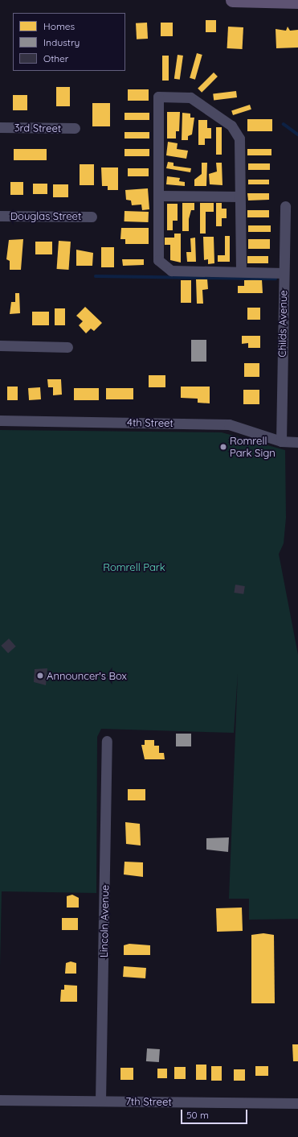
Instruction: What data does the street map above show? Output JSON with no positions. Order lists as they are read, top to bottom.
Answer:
{
  "streets": {
    "street": [
      "3rd Street",
      "Douglas Street",
      "Childs Avenue",
      "4th Street",
      "Lincoln Avenue",
      "7th Street"
    ]
  },
  "crossings": [
    ["Childs Avenue", "4th Street"],
    ["Lincoln Avenue", "7th Street"]
  ],
  "parks": ["Romrell Park"],
  "places": ["Romrell Park Sign", "Announcer's Box"],
  "legend": ["Homes", "Industry", "Other"],
  "scale_bar": "50 m"
}
